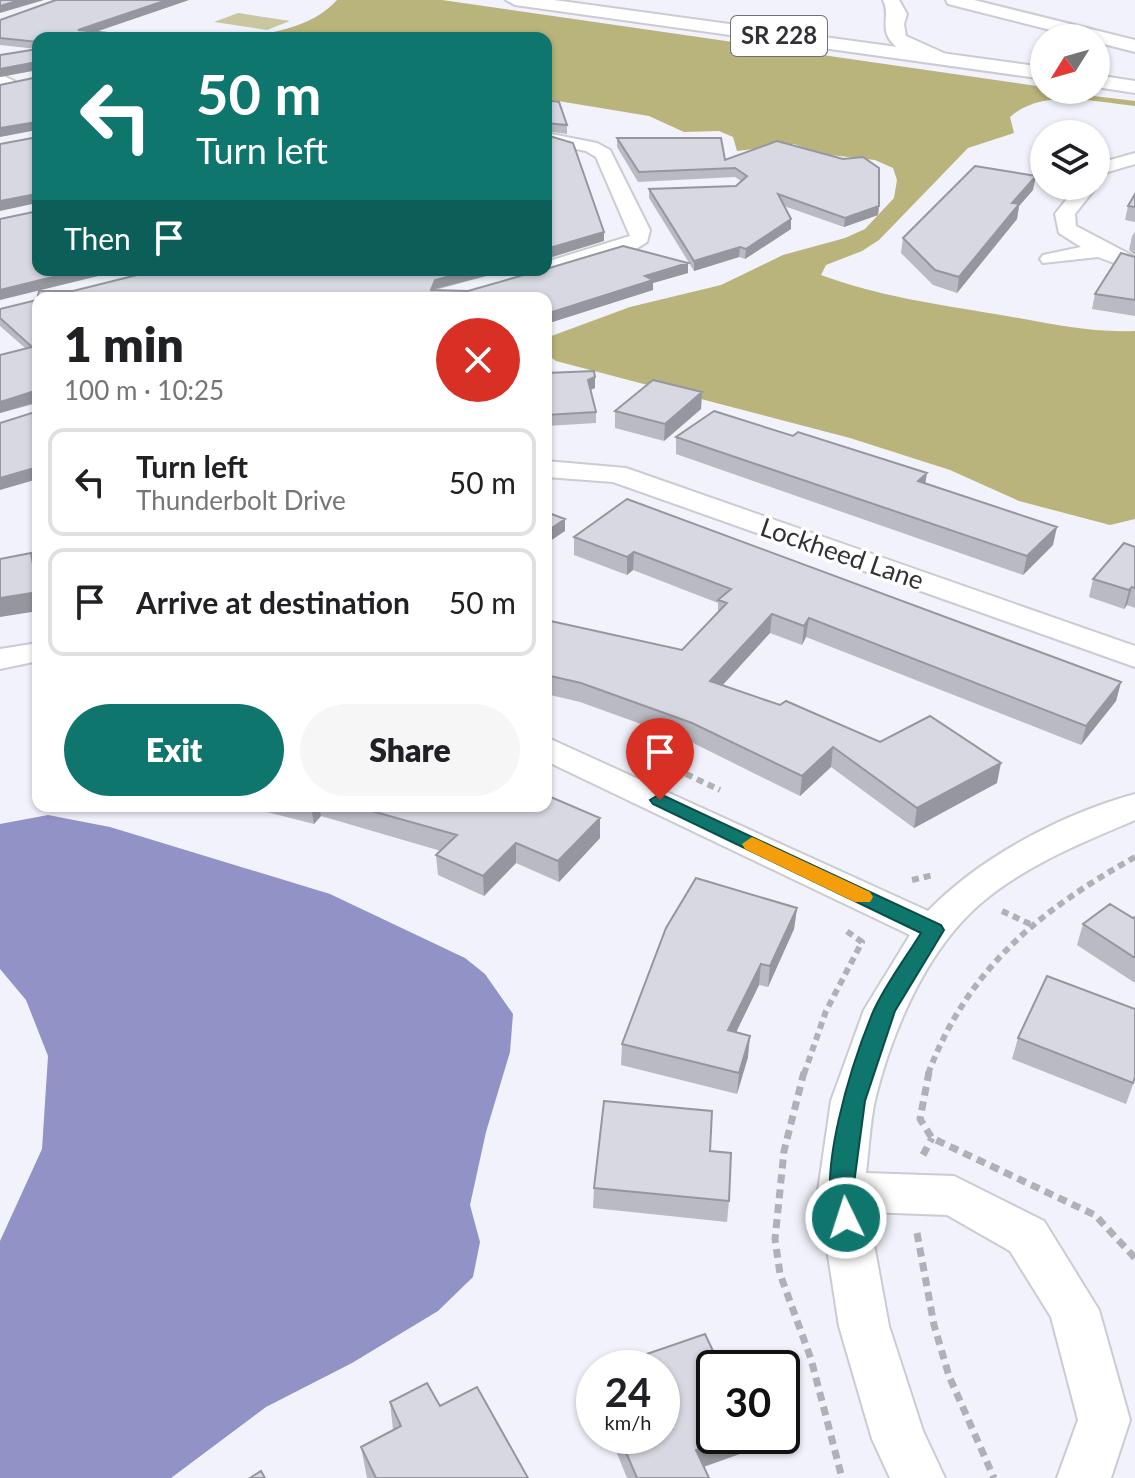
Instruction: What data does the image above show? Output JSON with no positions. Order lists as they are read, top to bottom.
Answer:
{
  "streets": {
    "main road": ["SR 228"],
    "street": ["Lockheed Lane"]
  },
  "north": "bottom left",
  "page": {
    "turn": ["50 m", "Turn left"],
    "then": "Then",
    "heading": ["1 min", "100 m · 10:25"],
    "list": [
      {
        "name": "Turn left",
        "note": "Thunderbolt Drive",
        "value": "50 m"
      },
      {
        "name": "Arrive at destination",
        "value": "50 m"
      }
    ],
    "buttons": ["Exit", "Share"],
    "speed": "24 km/h",
    "limit": "30"
  }
}
